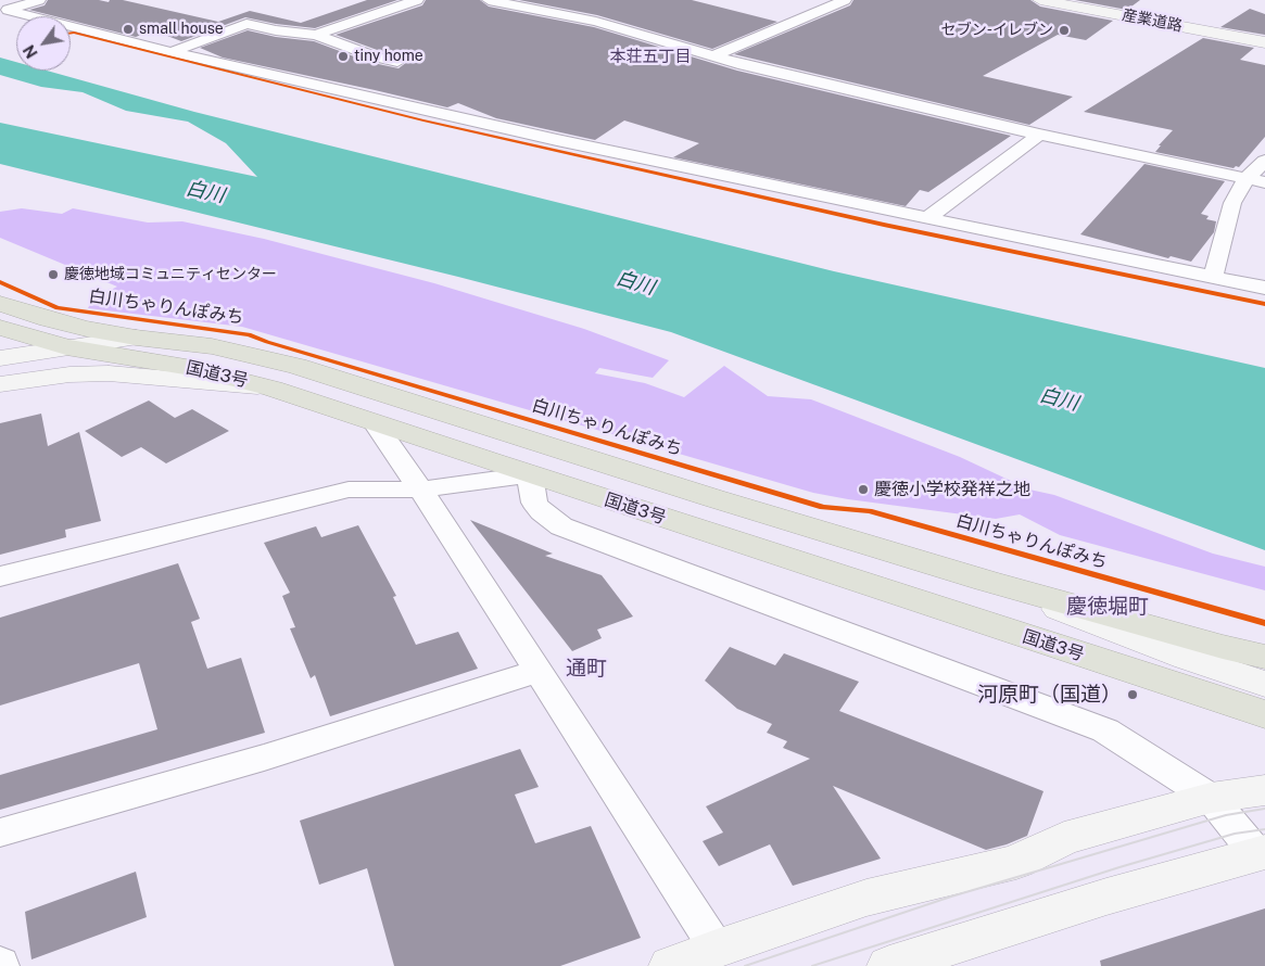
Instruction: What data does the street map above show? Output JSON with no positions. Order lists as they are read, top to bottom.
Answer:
{
  "streets": {
    "highway": ["国道3号"],
    "street": ["産業道路"],
    "cycle path": ["白川ちゃりんぽみち"]
  },
  "districts": ["本荘五丁目", "慶徳堀町", "通町"],
  "water": ["白川"],
  "places": [
    "small house",
    "セブン-イレブン",
    "tiny home",
    "慶徳地域コミュニティセンター",
    "慶徳小学校発祥之地",
    "河原町（国道）"
  ],
  "north": "bottom left"
}
